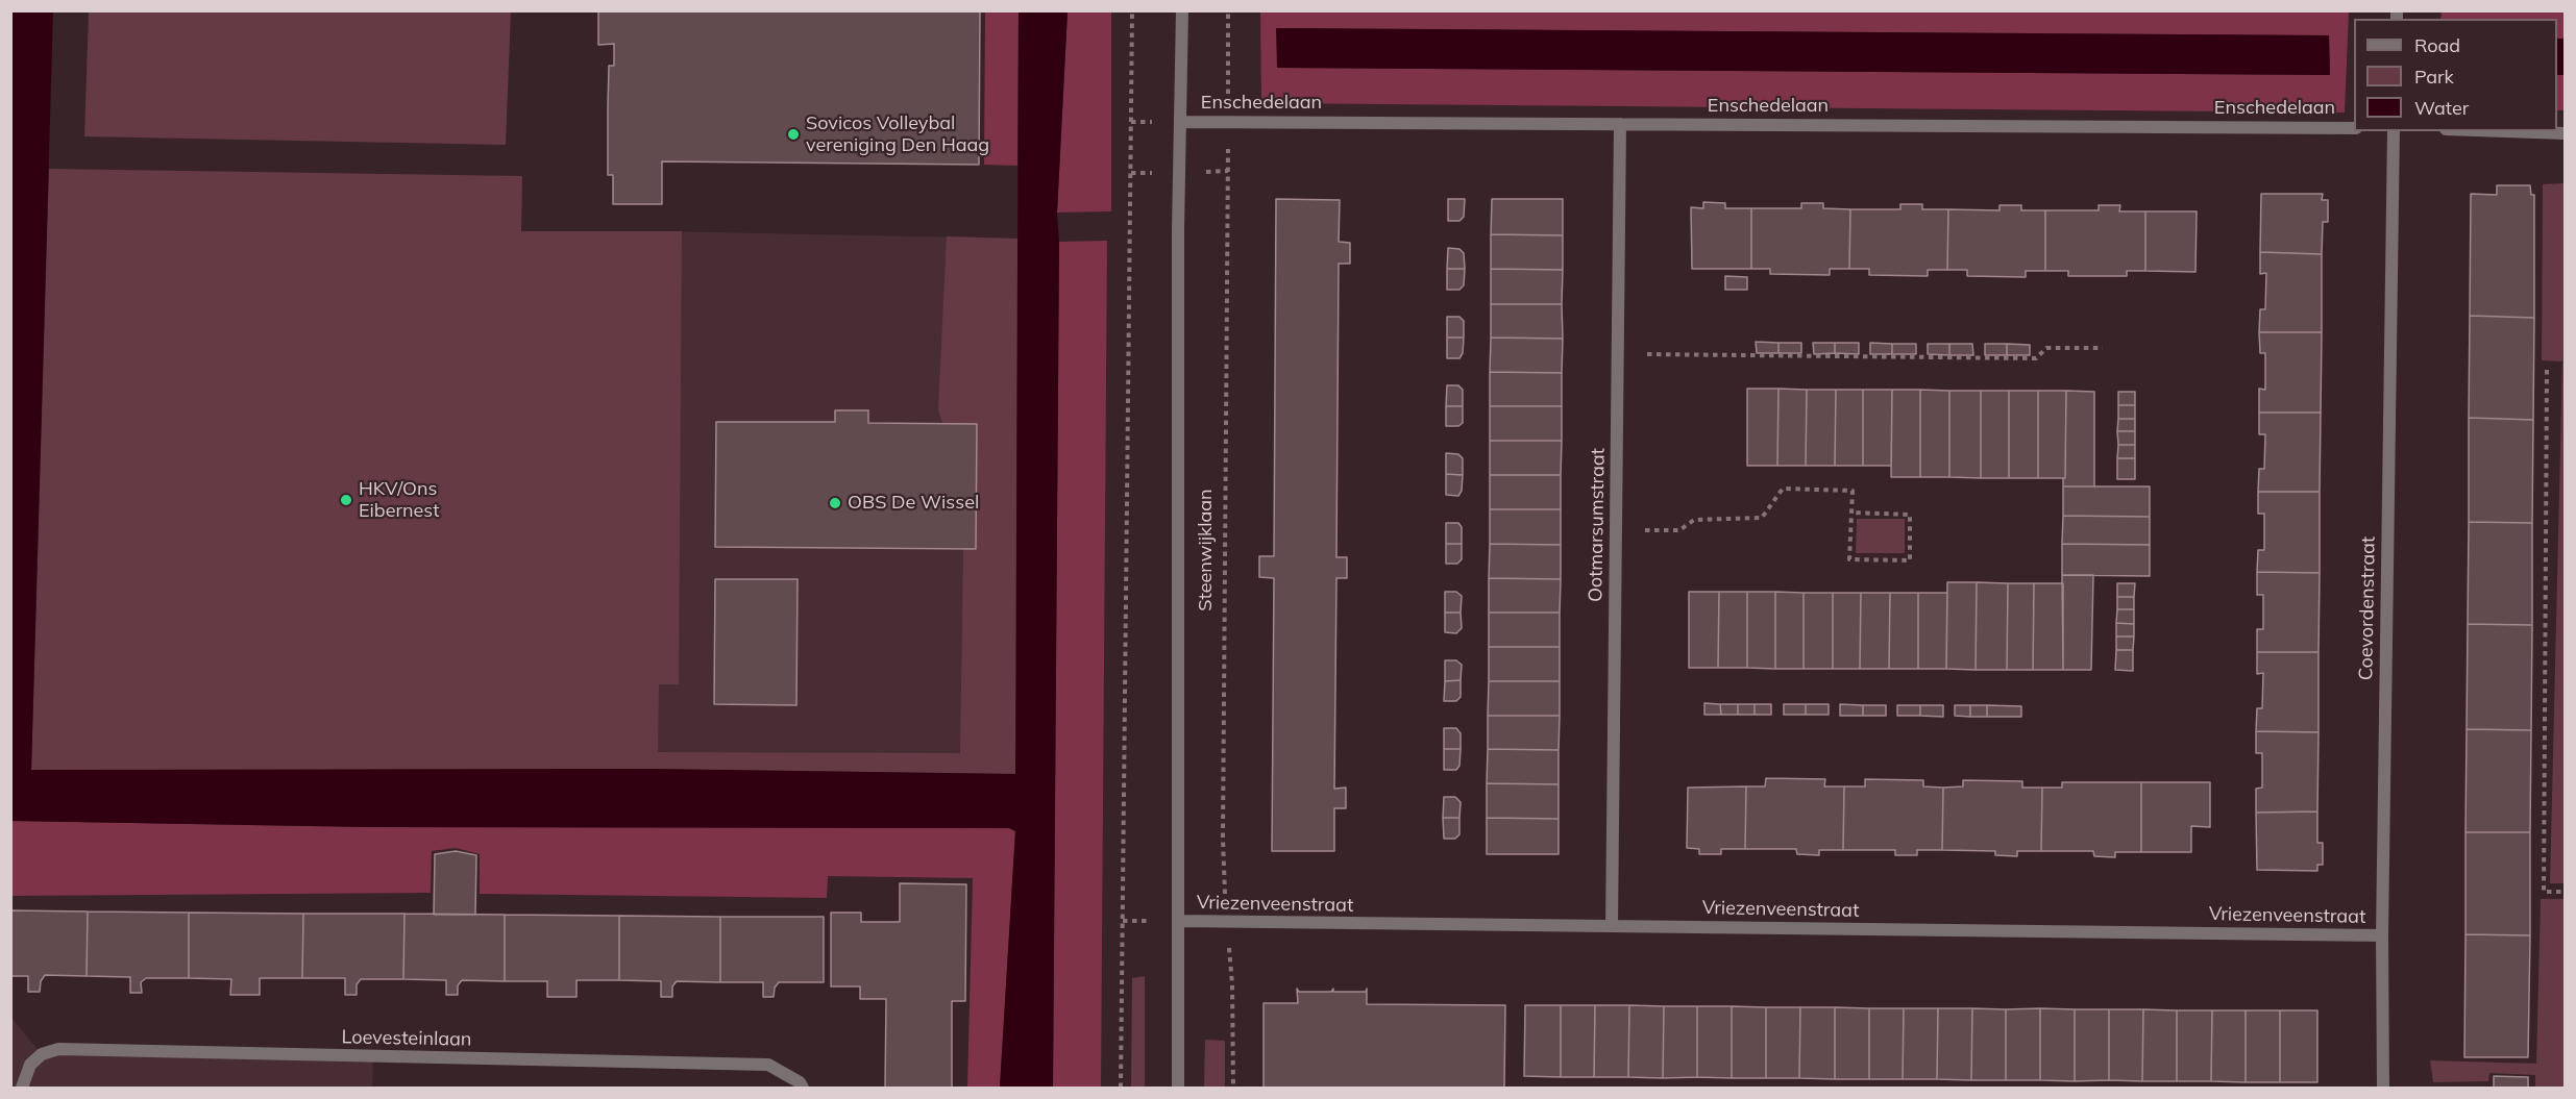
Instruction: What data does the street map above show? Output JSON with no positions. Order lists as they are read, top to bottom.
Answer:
{
  "streets": {
    "street": [
      "Enschedelaan",
      "Ootmarsumstraat",
      "Steenwijklaan",
      "Coevordenstraat",
      "Vriezenveenstraat",
      "Loevesteinlaan"
    ]
  },
  "crossings": [
    ["Enschedelaan", "Ootmarsumstraat"],
    ["Enschedelaan", "Steenwijklaan"],
    ["Ootmarsumstraat", "Vriezenveenstraat"],
    ["Steenwijklaan", "Vriezenveenstraat"],
    ["Coevordenstraat", "Vriezenveenstraat"]
  ],
  "places": ["Sovicos Volleybal vereniging Den Haag", "HKV/Ons Eibernest", "OBS De Wissel"],
  "legend": ["Road", "Park", "Water"]
}
